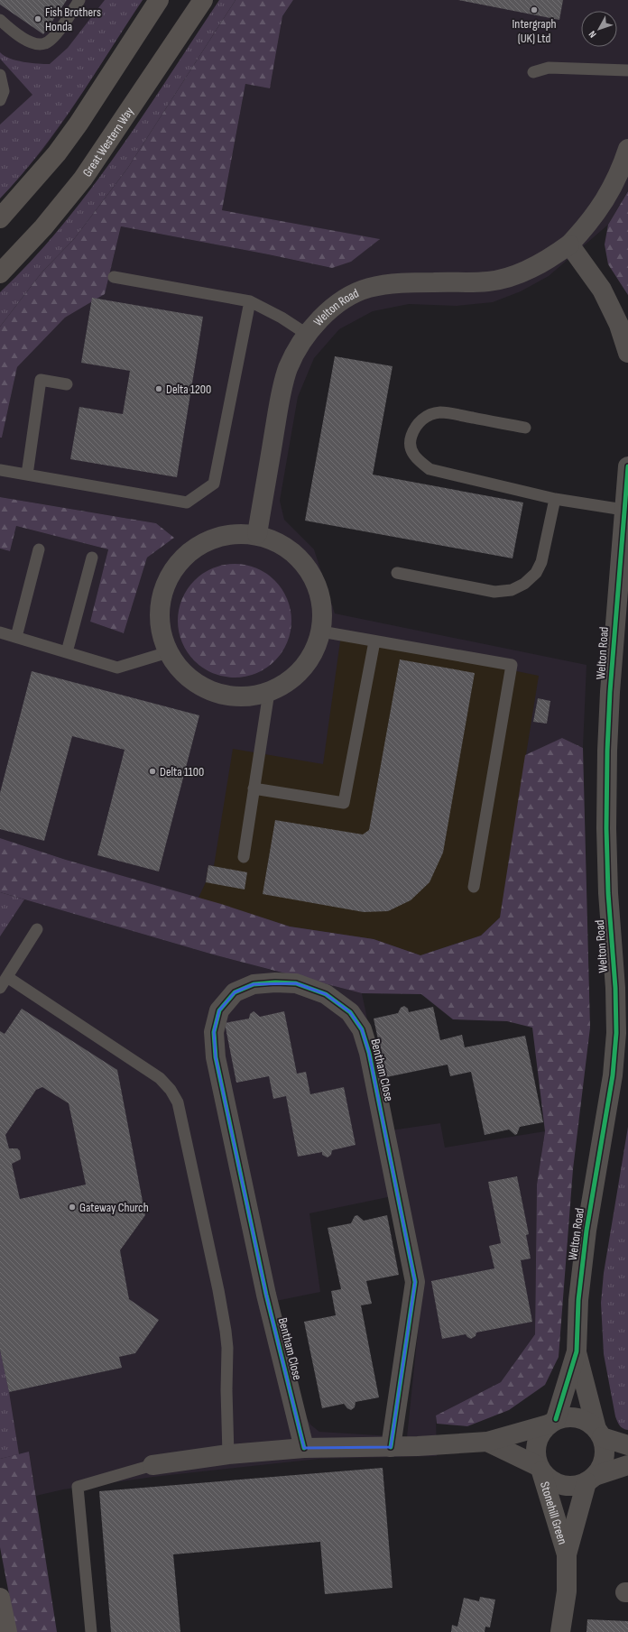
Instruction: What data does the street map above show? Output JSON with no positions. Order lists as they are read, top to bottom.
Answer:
{
  "streets": {
    "main road": ["Great Western Way"],
    "street": ["Welton Road", "Bentham Close", "Stonehill Green"]
  },
  "crossings": [
    ["Welton Road", "Stonehill Green"]
  ],
  "places": [
    "Intergraph (UK) Ltd",
    "Fish Brothers Honda",
    "Delta 1200",
    "Delta 1100",
    "Gateway Church"
  ],
  "north": "bottom left"
}
